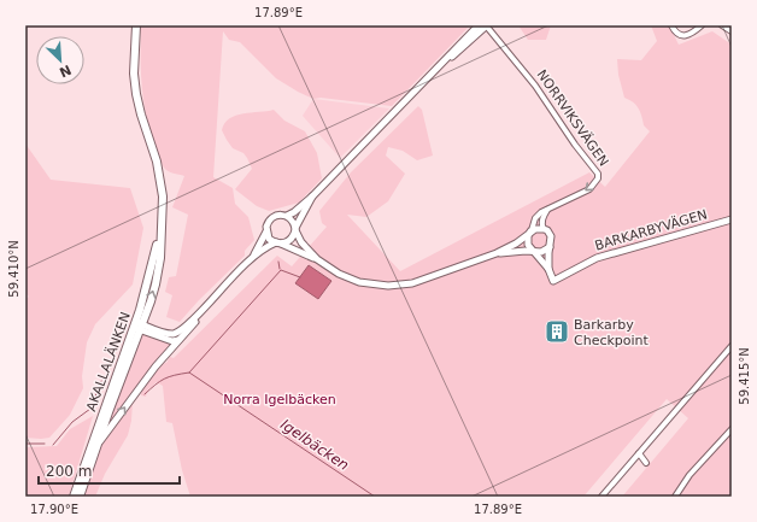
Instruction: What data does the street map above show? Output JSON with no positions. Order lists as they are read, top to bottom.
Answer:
{
  "streets": {
    "main road": ["AKALLALÄNKEN"],
    "street": ["NORRVIKSVÄGEN", "BARKARBYVÄGEN"]
  },
  "water": ["Igelbäcken"],
  "parks": ["Norra Igelbäcken"],
  "places": {
    "building": ["Barkarby Checkpoint"]
  },
  "scale_bar": "200 m",
  "north": "bottom right",
  "coordinates": [
    "17.89°E",
    "59.410°N",
    "59.415°N",
    "17.90°E"
  ]
}
